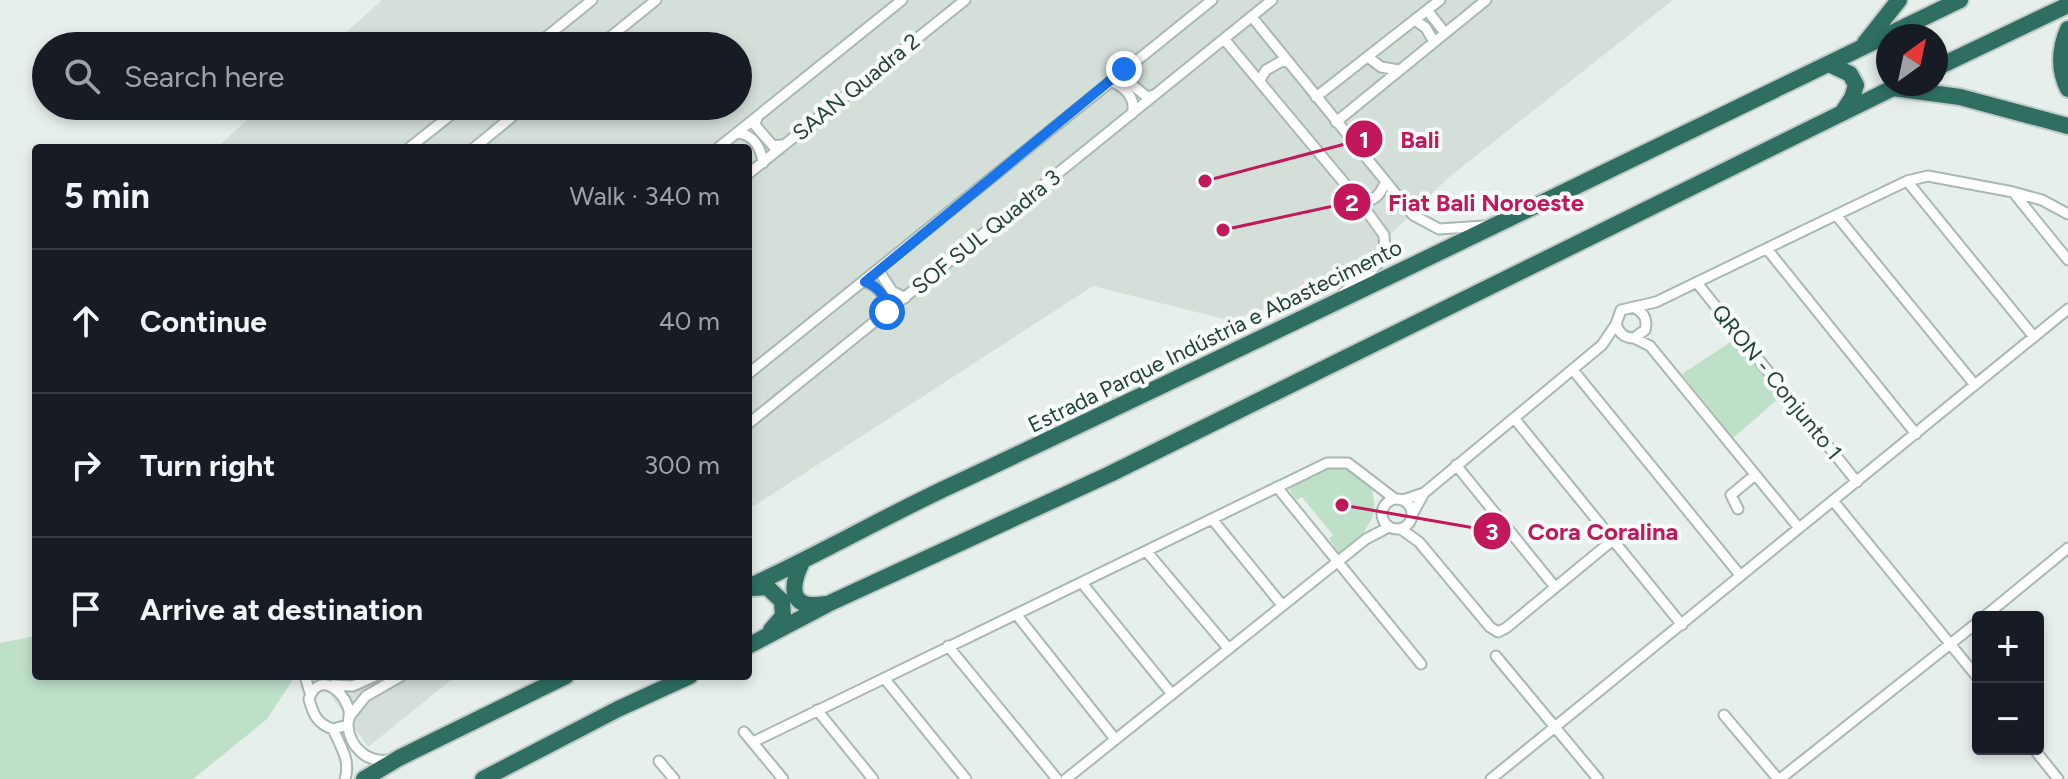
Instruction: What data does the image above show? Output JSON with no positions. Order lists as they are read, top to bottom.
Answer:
{
  "streets": {
    "highway": ["Estrada Parque Indústria e Abastecimento"],
    "street": ["SAAN Quadra 2", "SOF SUL Quadra 3", "QRON - Conjunto 1"]
  },
  "places": ["Bali", "Fiat Bali Noroeste", "Cora Coralina"],
  "north": "top right",
  "page": {
    "search": "Search here",
    "heading": ["5 min", "Walk · 340 m"],
    "list": [
      ["Continue", "40 m"],
      ["Turn right", "300 m"],
      "Arrive at destination"
    ],
    "map_buttons": ["+", "−"]
  }
}
